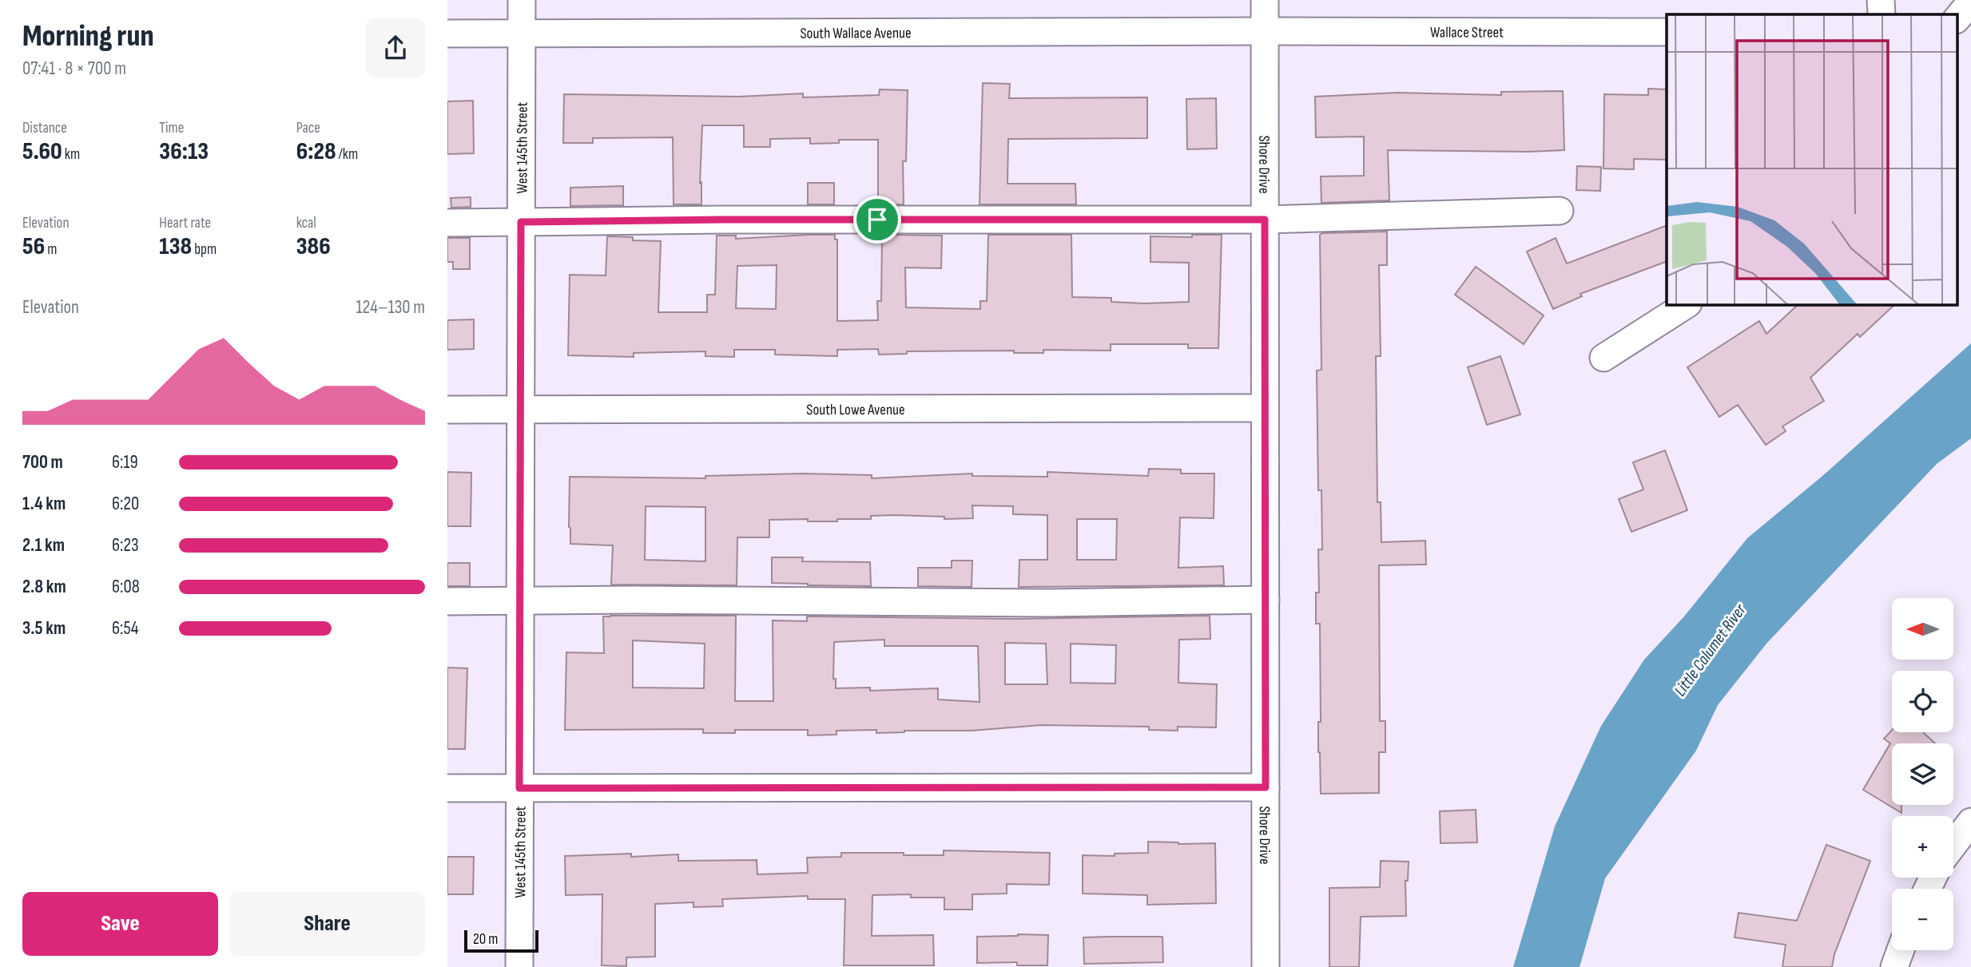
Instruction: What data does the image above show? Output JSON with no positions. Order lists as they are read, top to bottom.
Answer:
{
  "streets": {
    "street": [
      "South Wallace Avenue",
      "Wallace Street",
      "West 145th Street",
      "Shore Drive",
      "South Lowe Avenue"
    ]
  },
  "crossings": [
    ["South Wallace Avenue", "Wallace Street"],
    ["South Wallace Avenue", "West 145th Street"],
    ["South Wallace Avenue", "Shore Drive"],
    ["Wallace Street", "Shore Drive"],
    ["West 145th Street", "South Lowe Avenue"],
    ["Shore Drive", "South Lowe Avenue"]
  ],
  "water": ["Little Calumet River"],
  "scale_bar": "20 m",
  "north": "left",
  "page": {
    "heading": ["Morning run", "07:41 · 8 × 700 m"],
    "stats": [
      ["Distance", "5.60 km"],
      ["Time", "36:13"],
      ["Pace", "6:28 /km"],
      ["Elevation", "56 m"],
      ["Heart rate", "138 bpm"],
      ["kcal", "386"]
    ],
    "chart": ["Elevation", "124–130 m"],
    "list": [
      {
        "name": "700 m",
        "note": "6:19"
      },
      {
        "name": "1.4 km",
        "note": "6:20"
      },
      {
        "name": "2.1 km",
        "note": "6:23"
      },
      {
        "name": "2.8 km",
        "note": "6:08"
      },
      {
        "name": "3.5 km",
        "note": "6:54"
      }
    ],
    "map_buttons": ["+", "−"],
    "buttons": ["Save", "Share"],
    "scale": "20 m"
  }
}
